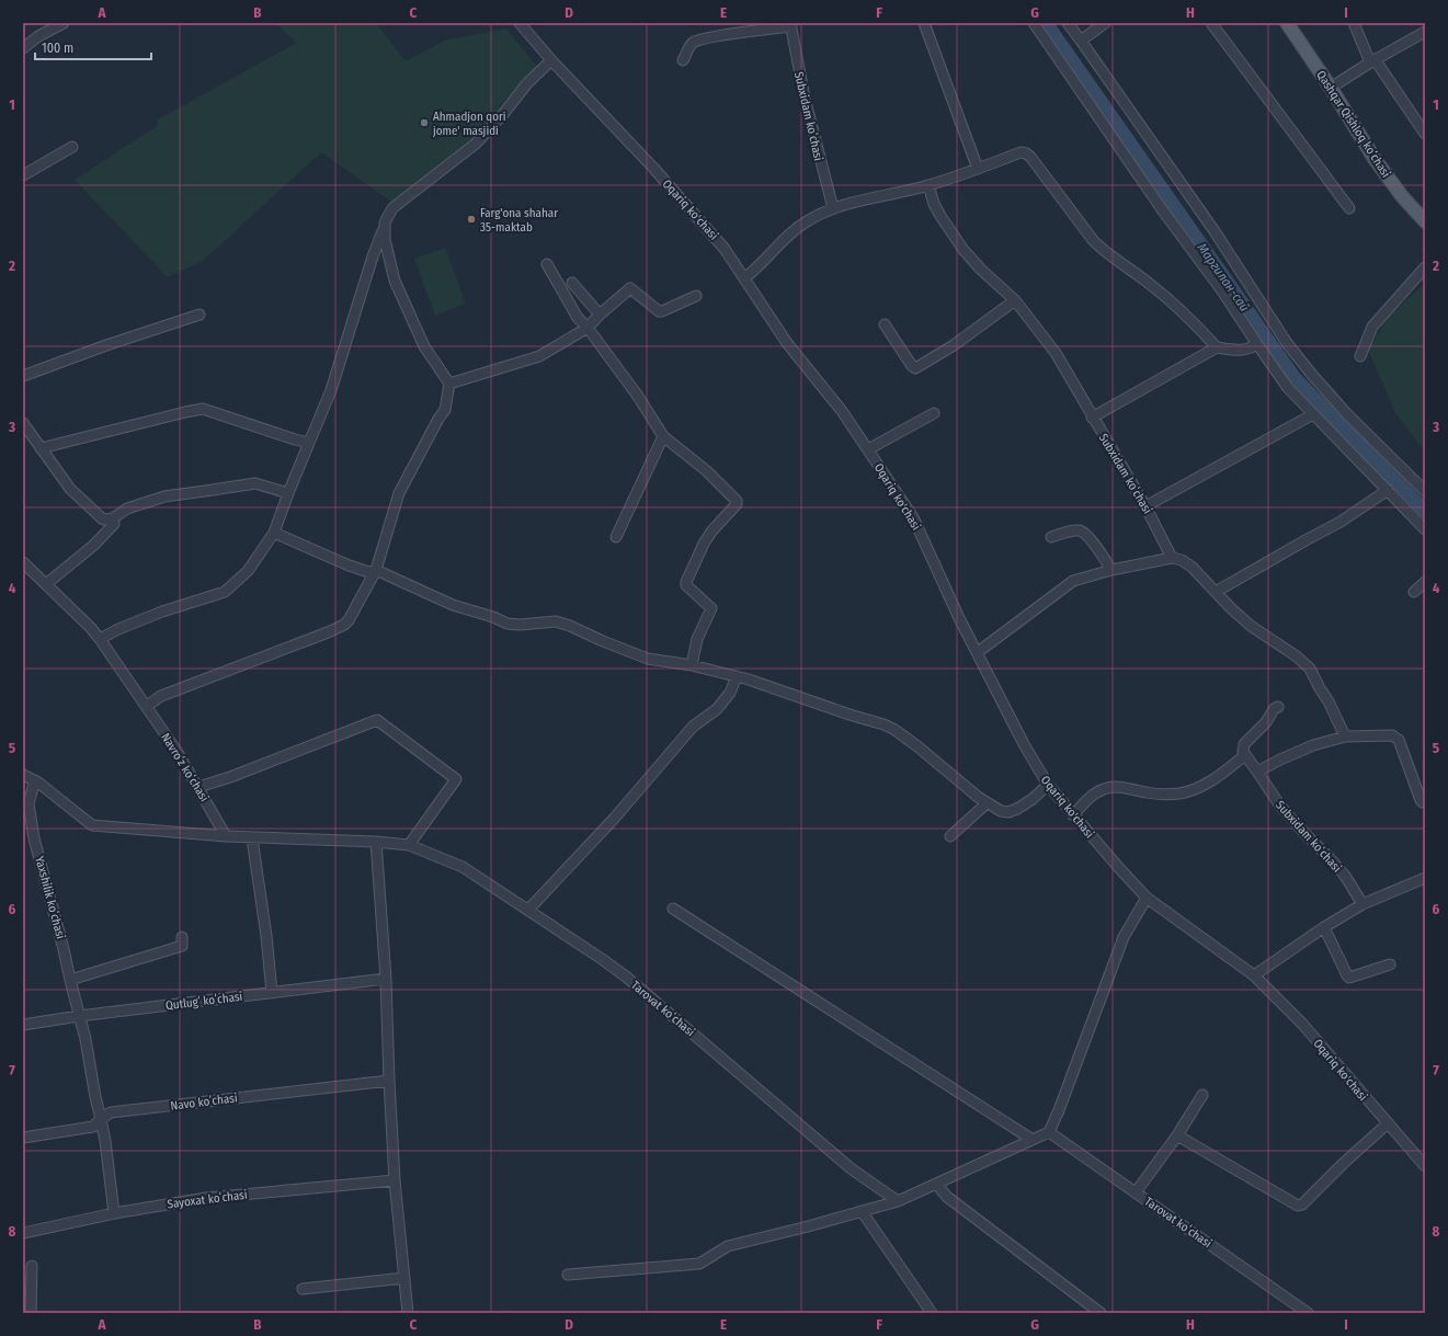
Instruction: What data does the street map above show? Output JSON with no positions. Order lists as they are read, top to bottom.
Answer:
{
  "streets": {
    "main road": ["Qashqar Qishloq koʻchasi"],
    "street": [
      "Subxidam koʻchasi",
      "Oqariq ko'chasi",
      "Navroʻz koʻchasi",
      "Yaxshilik koʻchasi",
      "Qutlugʻ koʻchasi",
      "Tarovat koʻchasi",
      "Navo koʻchasi",
      "Sayoxat koʻchasi"
    ]
  },
  "crossings": [
    ["Yaxshilik koʻchasi", "Qutlugʻ koʻchasi"],
    ["Yaxshilik koʻchasi", "Navo koʻchasi"],
    ["Yaxshilik koʻchasi", "Sayoxat koʻchasi"]
  ],
  "water": ["Маргилан-сай"],
  "places": ["Ahmadjon qori jome' masjidi", "Farg'ona shahar 35-maktab"],
  "scale_bar": "100 m",
  "grid": {
    "columns": [
      "A",
      "B",
      "C",
      "D",
      "E",
      "F",
      "G",
      "H",
      "I"
    ],
    "rows": [
      "1",
      "2",
      "3",
      "4",
      "5",
      "6",
      "7",
      "8"
    ]
  }
}
